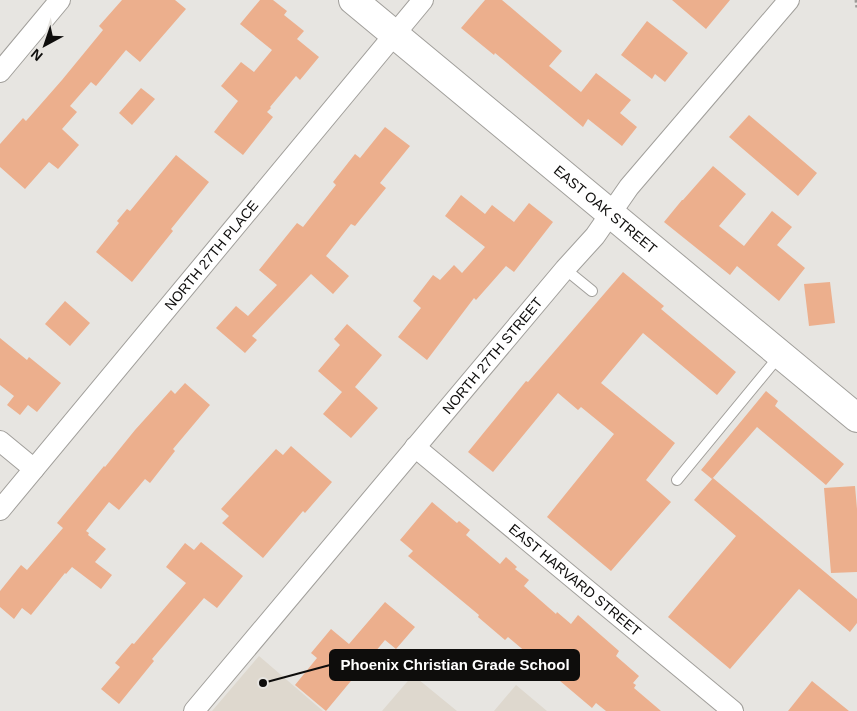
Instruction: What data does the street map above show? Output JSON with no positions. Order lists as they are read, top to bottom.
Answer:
{
  "streets": {
    "street": [
      "EAST OAK STREET",
      "NORTH 27TH PLACE",
      "NORTH 27TH STREET",
      "EAST HARVARD STREET"
    ]
  },
  "crossings": [
    ["EAST OAK STREET", "NORTH 27TH PLACE"],
    ["EAST OAK STREET", "NORTH 27TH STREET"],
    ["NORTH 27TH STREET", "EAST HARVARD STREET"]
  ],
  "places": ["Phoenix Christian Grade School"],
  "north": "bottom left"
}
